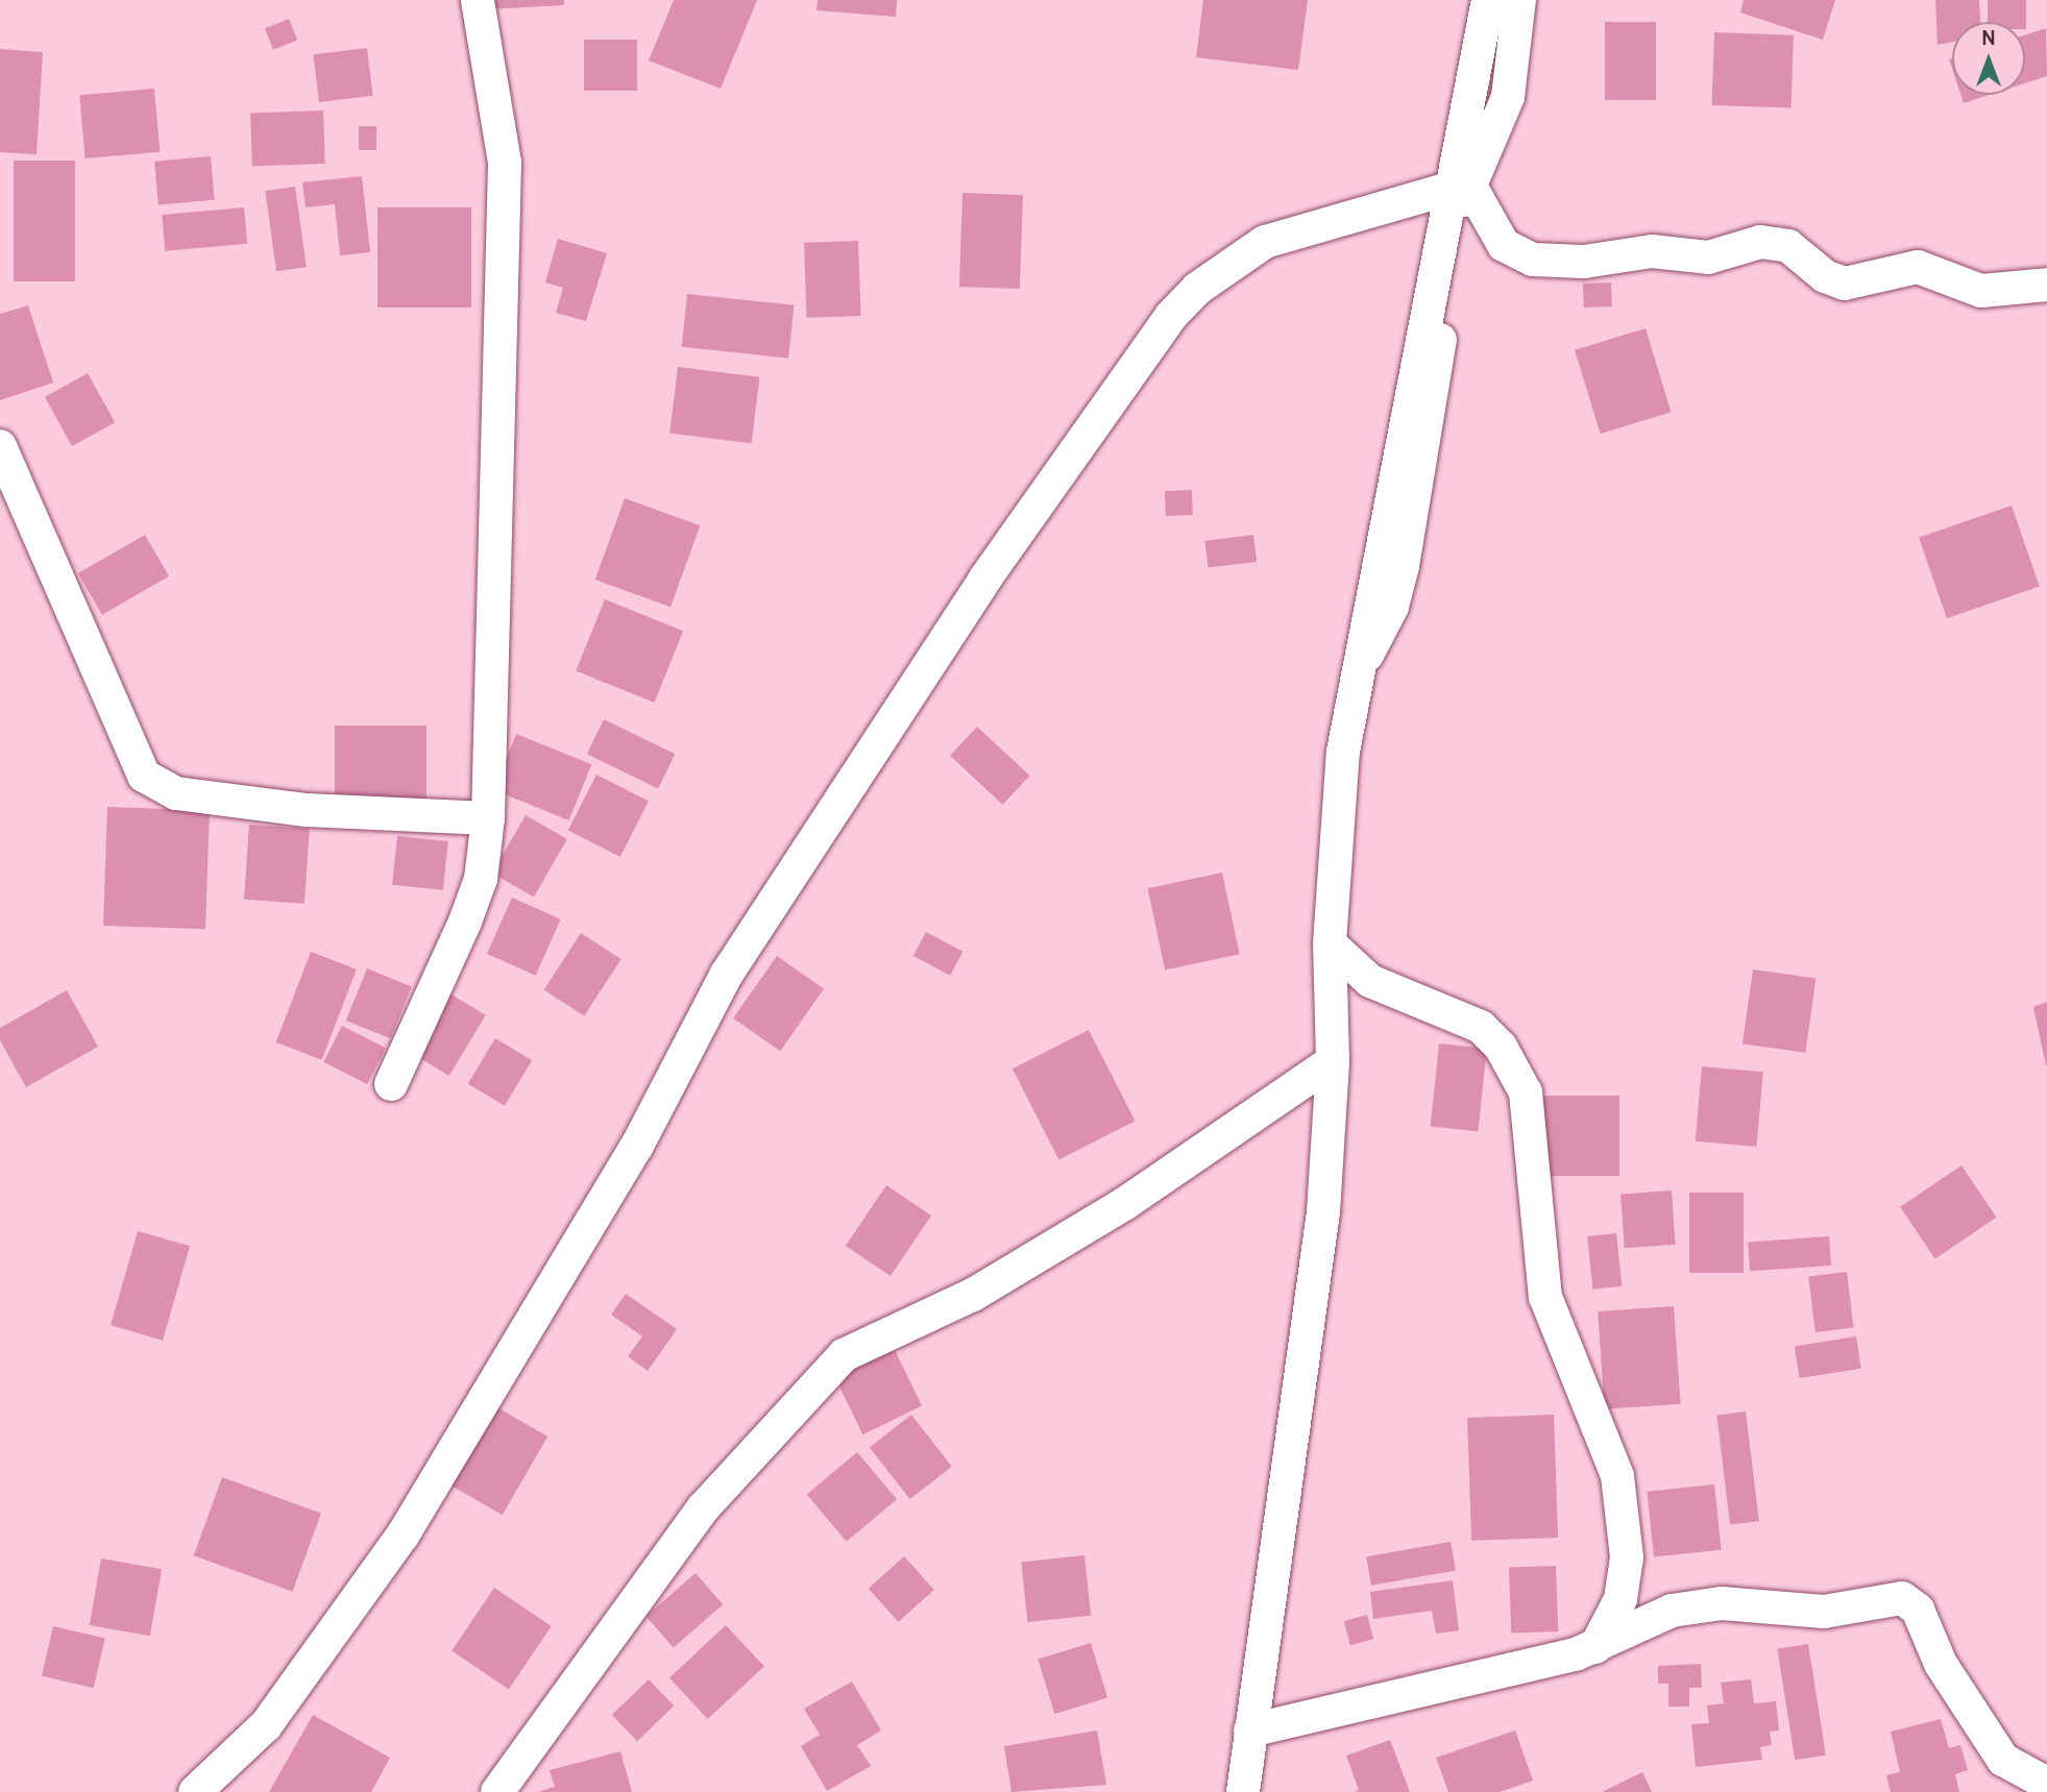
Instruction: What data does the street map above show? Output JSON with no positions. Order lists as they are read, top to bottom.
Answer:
{
  "north": "top"
}
